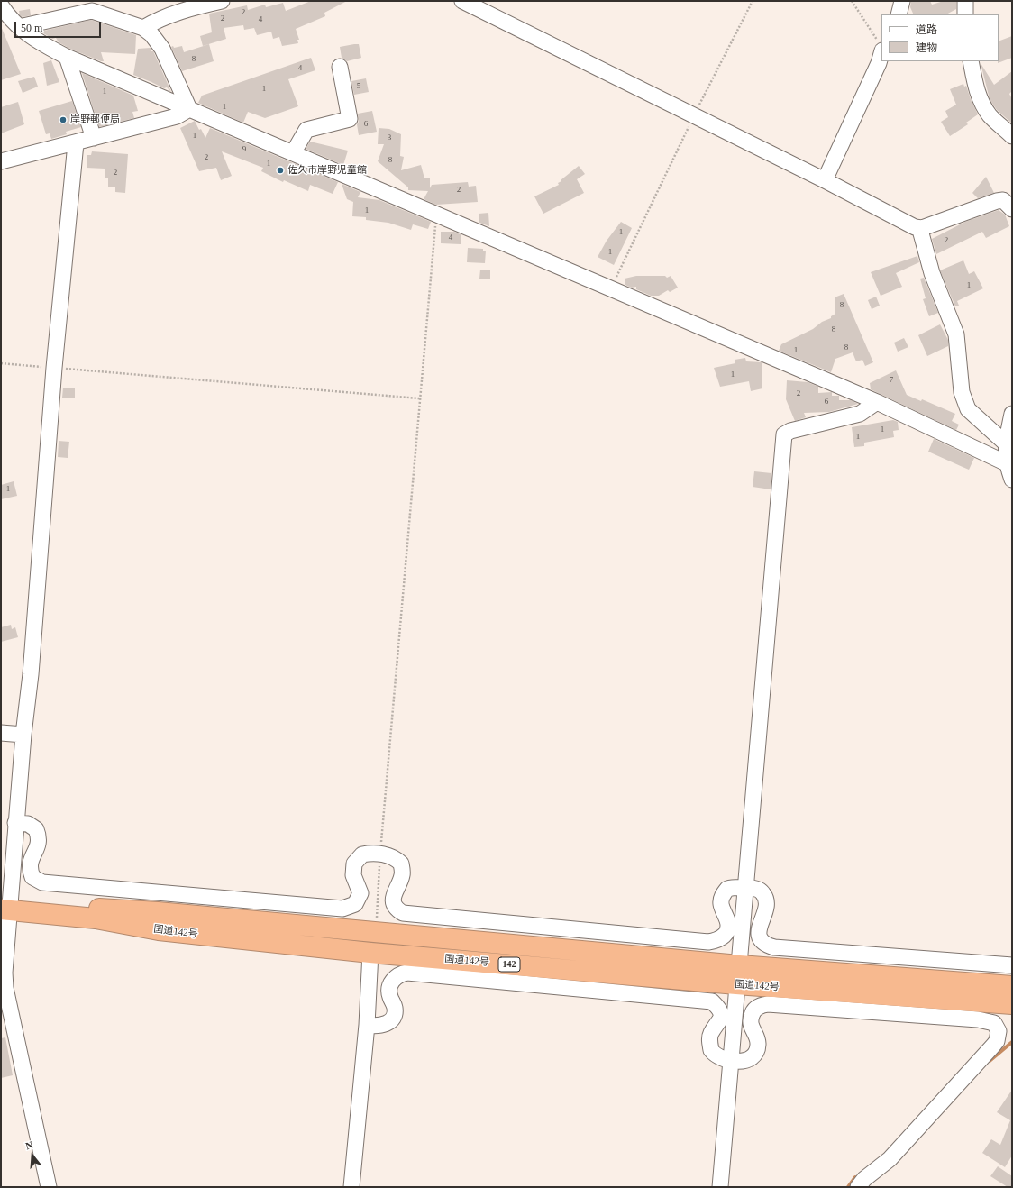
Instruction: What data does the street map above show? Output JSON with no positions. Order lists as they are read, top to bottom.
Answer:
{
  "streets": {
    "highway": ["国道142号", "142"]
  },
  "places": ["岸野郵便局", "佐久市岸野児童館"],
  "house_numbers": [
    "2",
    "2",
    "4",
    "8",
    "4",
    "5",
    "1",
    "1",
    "1",
    "6",
    "1",
    "3",
    "9",
    "2",
    "8",
    "1",
    "2",
    "2",
    "1",
    "1",
    "4",
    "2",
    "1",
    "1",
    "8",
    "8",
    "8",
    "1",
    "1",
    "7",
    "2",
    "6",
    "1",
    "1",
    "1"
  ],
  "legend": ["道路", "建物"],
  "scale_bar": "50 m",
  "north": "top"
}
